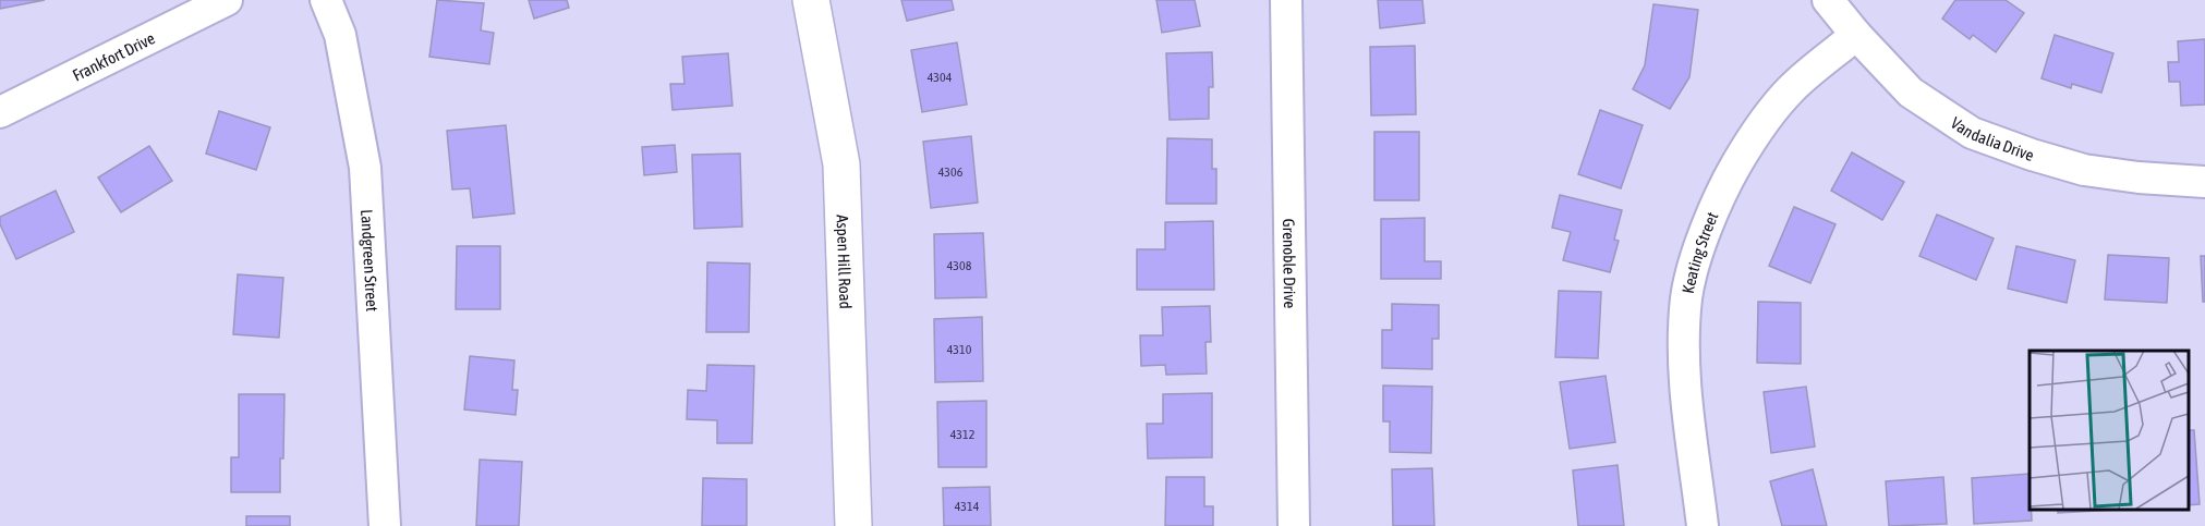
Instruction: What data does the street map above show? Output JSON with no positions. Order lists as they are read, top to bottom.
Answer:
{
  "streets": {
    "street": [
      "Frankfort Drive",
      "Vandalia Drive",
      "Keating Street",
      "Landgreen Street",
      "Aspen Hill Road",
      "Grenoble Drive"
    ]
  },
  "crossings": [
    ["Vandalia Drive", "Keating Street"]
  ],
  "house_numbers": [
    "4304",
    "4306",
    "4308",
    "4310",
    "4312",
    "4314"
  ]
}
